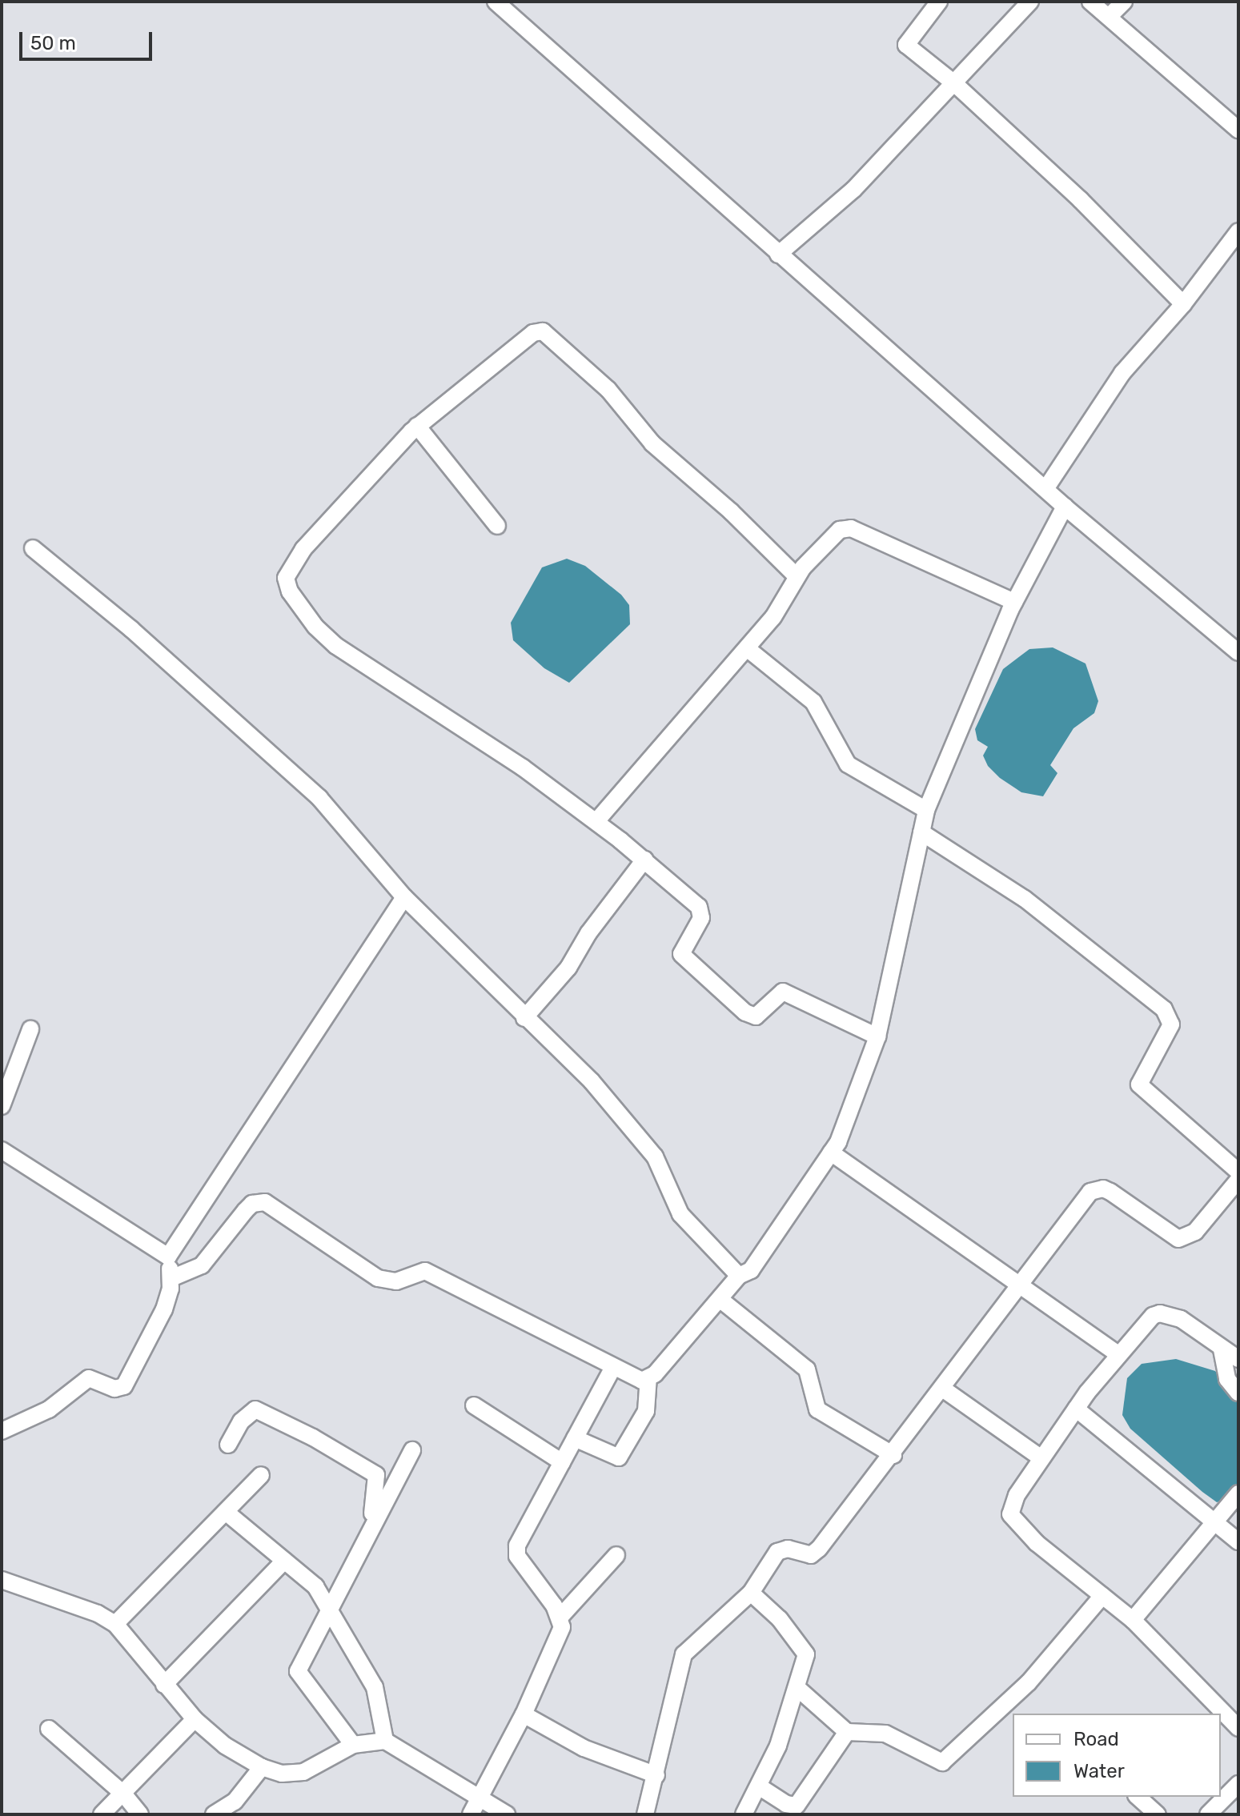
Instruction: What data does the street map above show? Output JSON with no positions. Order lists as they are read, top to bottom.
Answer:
{
  "legend": ["Road", "Water"],
  "scale_bar": "50 m"
}
